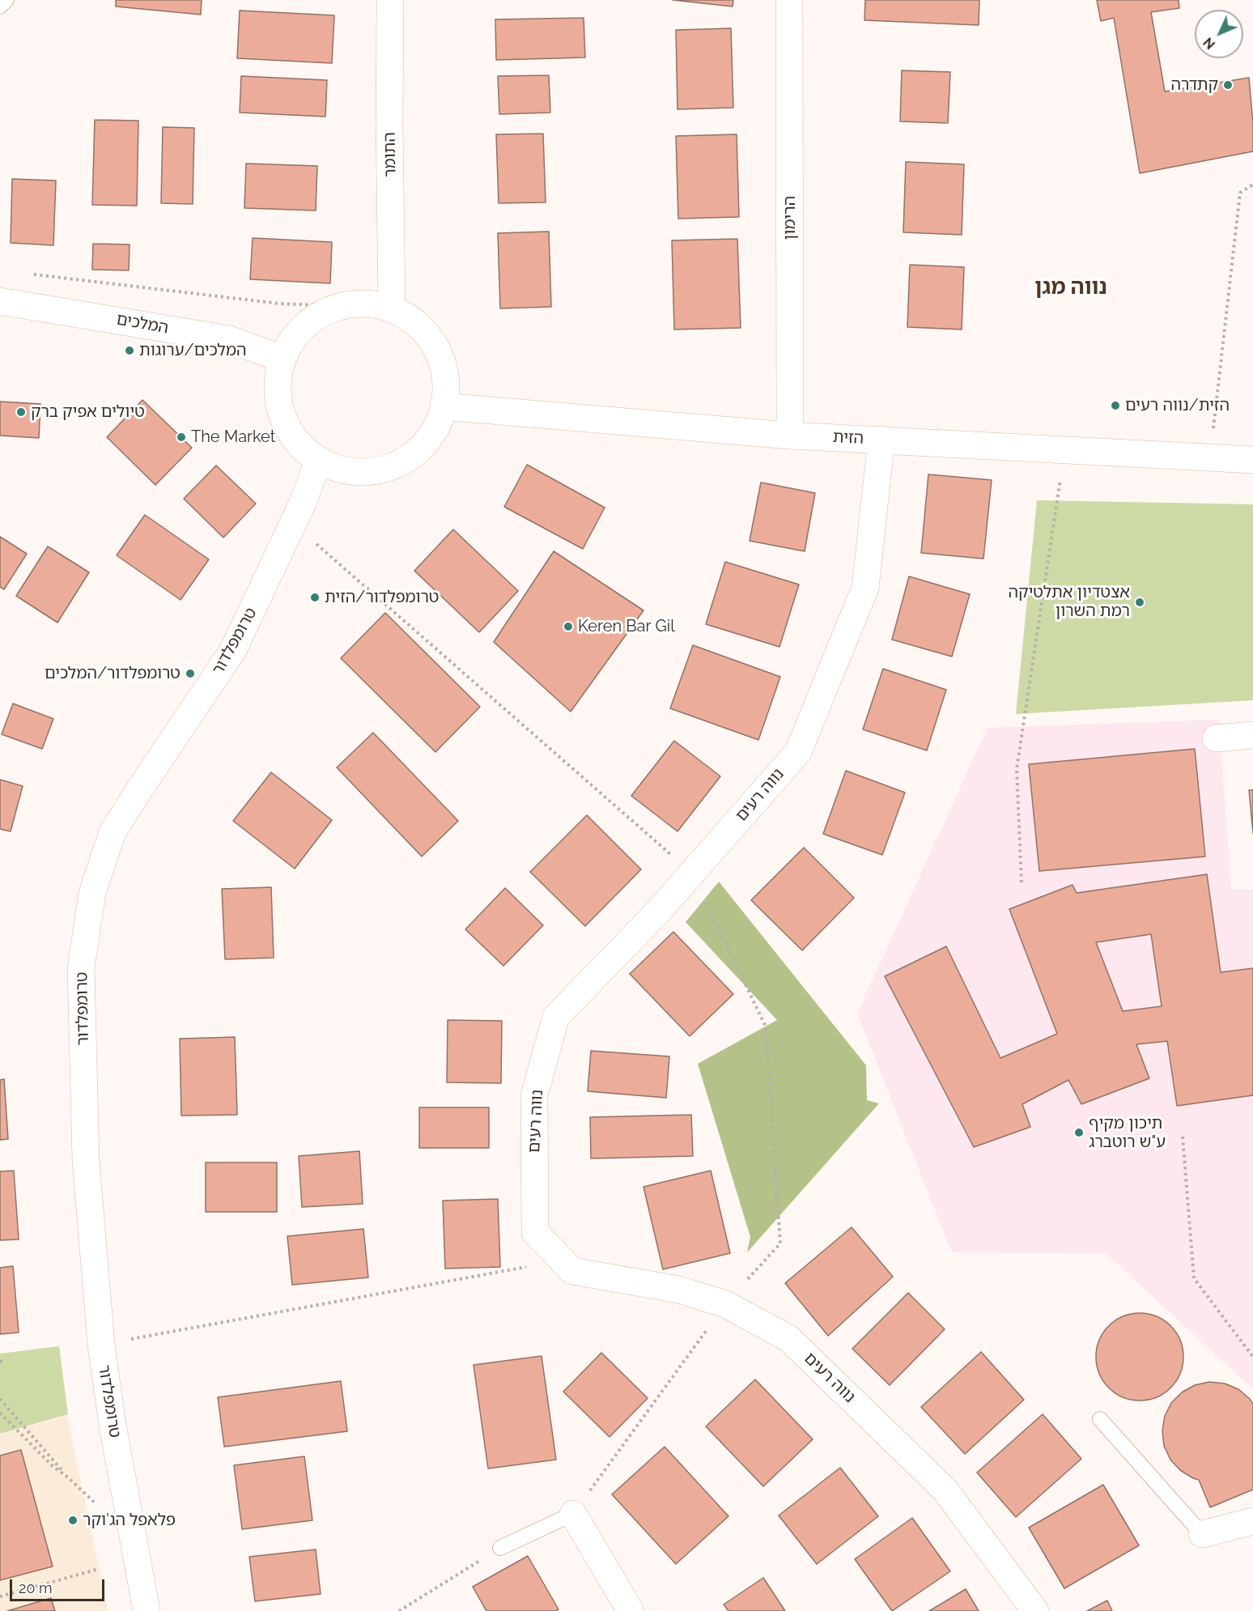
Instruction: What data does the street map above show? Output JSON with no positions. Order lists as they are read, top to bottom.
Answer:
{
  "streets": {
    "street": [
      "התומר",
      "הרימון",
      "המלכים",
      "הזית",
      "טרומפלדור",
      "נווה רעים"
    ]
  },
  "crossings": [
    ["התומר", "המלכים"],
    ["התומר", "הזית"],
    ["התומר", "טרומפלדור"],
    ["הרימון", "הזית"],
    ["המלכים", "הזית"],
    ["המלכים", "טרומפלדור"],
    ["הזית", "טרומפלדור"],
    ["הזית", "נווה רעים"]
  ],
  "districts": ["נווה מגן"],
  "places": [
    "קתדרה",
    "המלכים/ערוגות",
    "הזית/נווה רעים",
    "טיולים אפיק ברק",
    "The Market",
    "טרומפלדור/הזית",
    "אצטדיון אתלטיקה רמת השרון",
    "Keren Bar Gil",
    "טרומפלדור/המלכים",
    "תיכון מקיף ע\"ש רוטברג",
    "פלאפל הג'וקר"
  ],
  "scale_bar": "20 m",
  "north": "bottom left"
}
